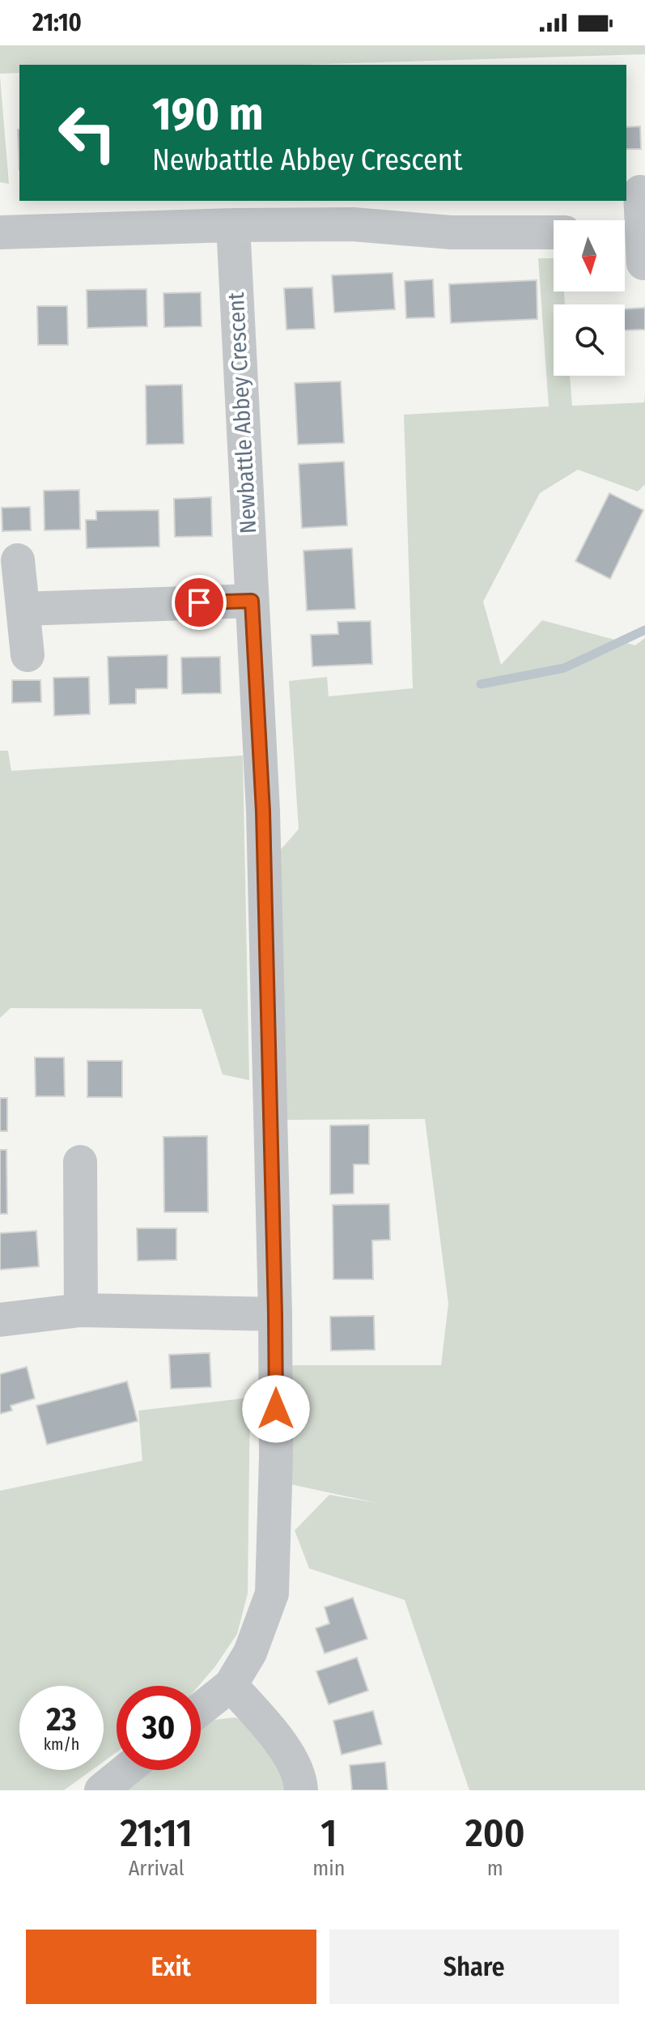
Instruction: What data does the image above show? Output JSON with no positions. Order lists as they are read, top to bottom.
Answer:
{
  "streets": {
    "street": ["Newbattle Abbey Crescent"]
  },
  "north": "bottom",
  "page": {
    "status": "21:10",
    "turn": ["190 m", "Newbattle Abbey Crescent"],
    "speed": "23 km/h",
    "limit": "30",
    "eta": [
      "21:11",
      "Arrival",
      "1",
      "min",
      "200",
      "m"
    ],
    "buttons": ["Exit", "Share"]
  }
}
